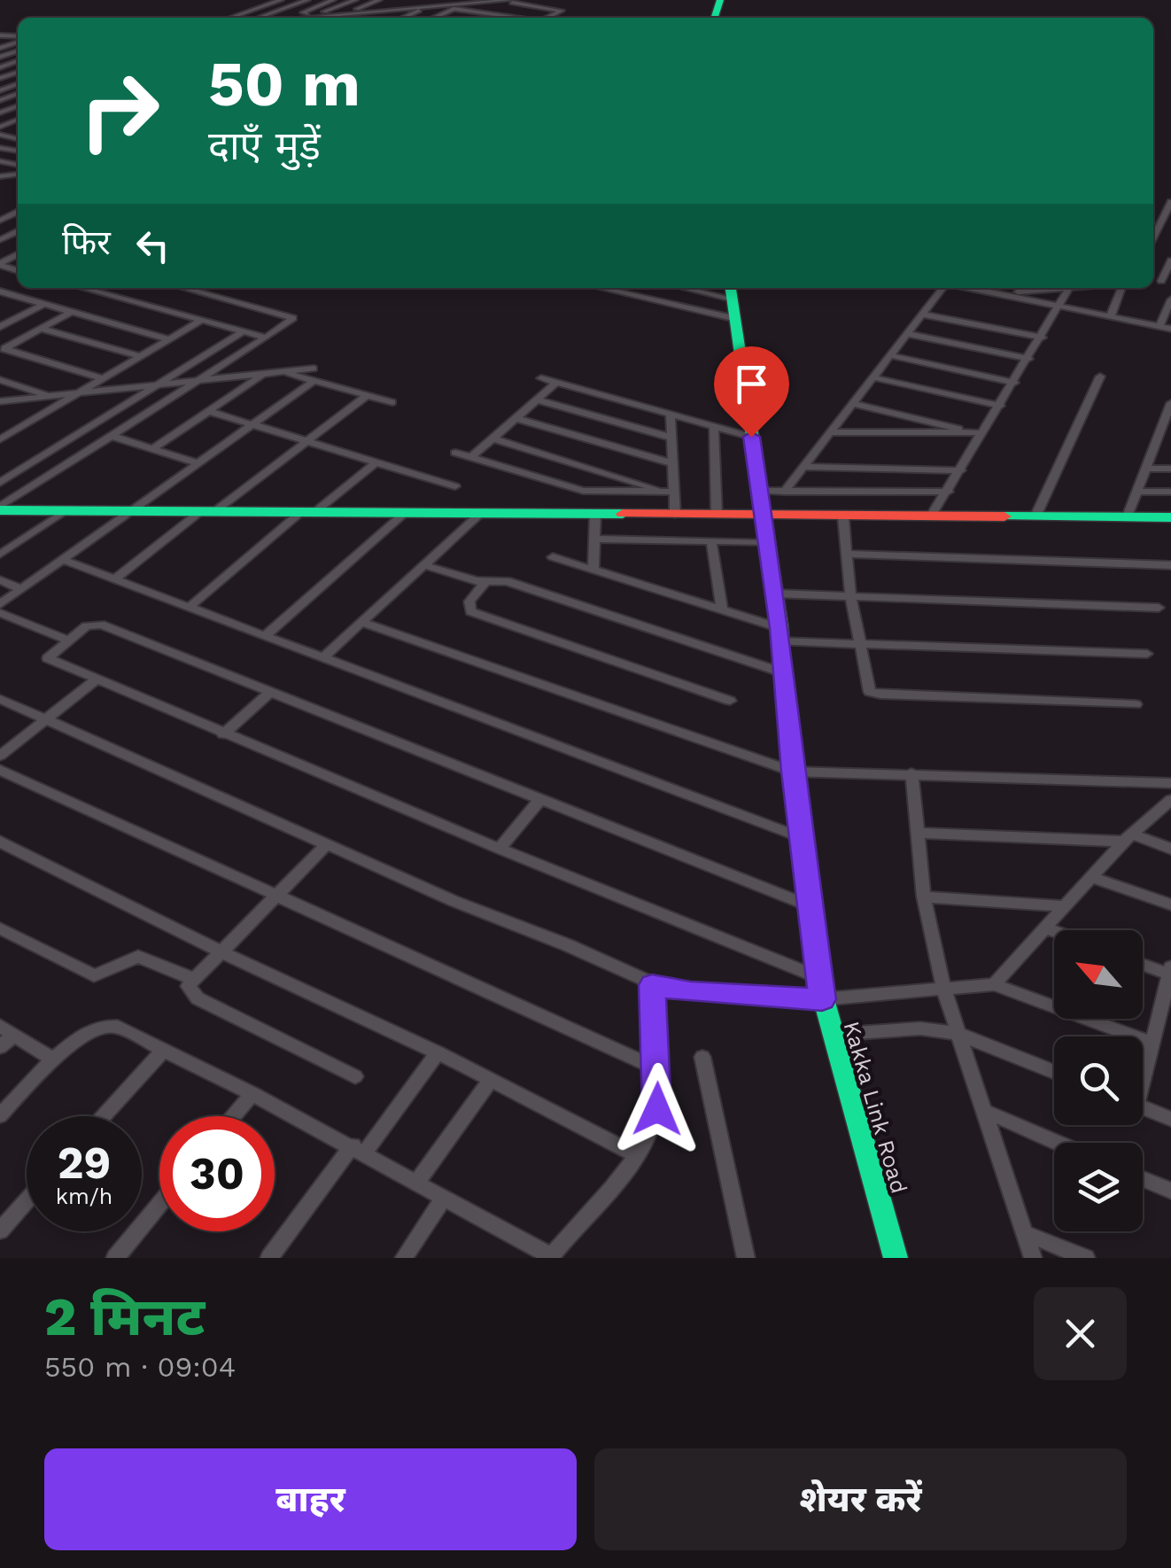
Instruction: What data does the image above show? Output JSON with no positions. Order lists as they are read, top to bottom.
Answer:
{
  "streets": {
    "street": ["Kakka Link Road"]
  },
  "north": "top left",
  "page": {
    "turn": ["50 m", "दाएँ मुड़ें"],
    "then": "फिर",
    "speed": "29 km/h",
    "limit": "30",
    "heading": ["2 मिनट", "550 m · 09:04"],
    "buttons": ["बाहर", "शेयर करें"]
  }
}
